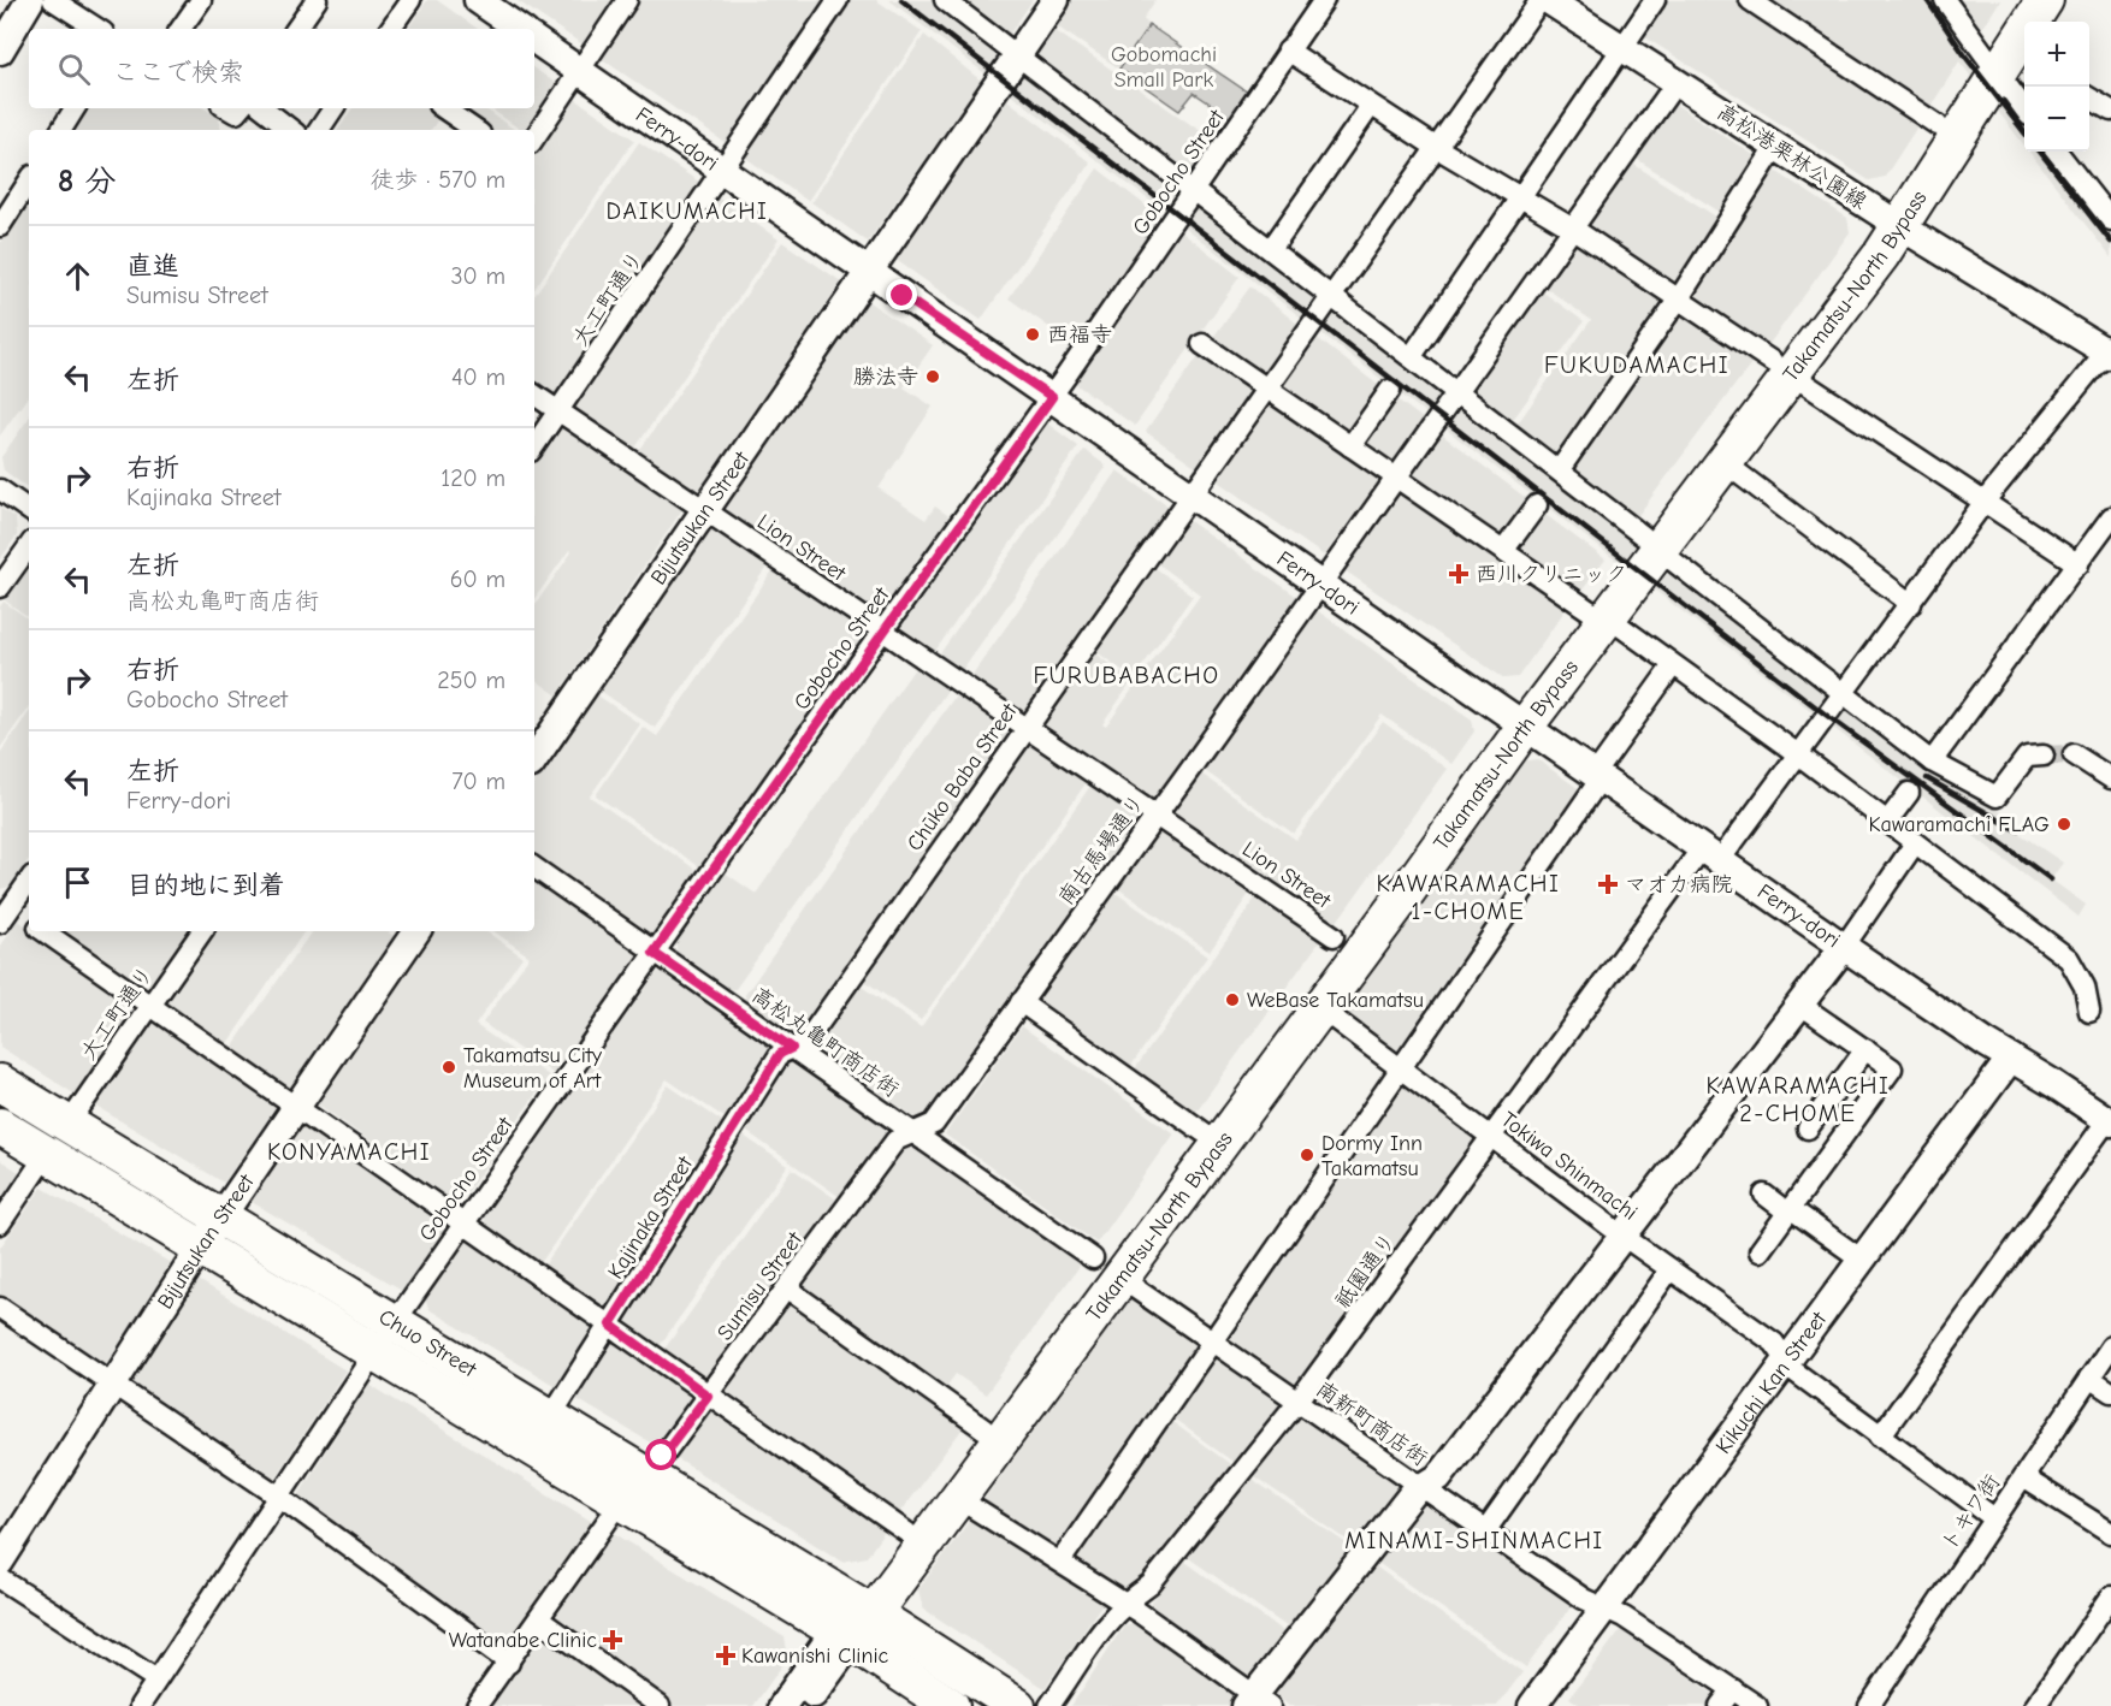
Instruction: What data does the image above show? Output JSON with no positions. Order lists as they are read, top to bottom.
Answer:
{
  "streets": {
    "highway": ["Takamatsu-North Bypass", "Chuo Street"],
    "street": [
      "Ferry-dori",
      "高松港栗林公園線",
      "Gobocho Street",
      "大工町通り",
      "Bijutsukan Street",
      "Lion Street",
      "Chūko Baba Street",
      "南古馬場通り",
      "高松丸亀町商店街",
      "Tokiwa Shinmachi",
      "Kajinaka Street",
      "祇園通り",
      "Sumisu Street",
      "Kikuchi Kan Street",
      "南新町商店街",
      "トキワ街"
    ]
  },
  "crossings": [
    ["Ferry-dori", "Gobocho Street"],
    ["Ferry-dori", "Takamatsu-North Bypass"],
    ["Ferry-dori", "大工町通り"],
    ["Ferry-dori", "Bijutsukan Street"],
    ["Ferry-dori", "Chūko Baba Street"],
    ["Ferry-dori", "南古馬場通り"],
    ["Ferry-dori", "祇園通り"],
    ["Ferry-dori", "Kikuchi Kan Street"],
    ["高松港栗林公園線", "Takamatsu-North Bypass"],
    ["高松港栗林公園線", "南古馬場通り"],
    ["高松港栗林公園線", "祇園通り"],
    ["Gobocho Street", "Lion Street"],
    ["Gobocho Street", "高松丸亀町商店街"],
    ["Gobocho Street", "Chuo Street"],
    ["Takamatsu-North Bypass", "Tokiwa Shinmachi"],
    ["Takamatsu-North Bypass", "Chuo Street"],
    ["大工町通り", "Lion Street"],
    ["大工町通り", "Chuo Street"],
    ["Bijutsukan Street", "Lion Street"],
    ["Bijutsukan Street", "Chuo Street"],
    ["Lion Street", "Chūko Baba Street"],
    ["Lion Street", "南古馬場通り"],
    ["Chūko Baba Street", "高松丸亀町商店街"],
    ["Chūko Baba Street", "Kajinaka Street"],
    ["南古馬場通り", "高松丸亀町商店街"],
    ["南古馬場通り", "Sumisu Street"],
    ["高松丸亀町商店街", "Kajinaka Street"],
    ["高松丸亀町商店街", "Sumisu Street"],
    ["Tokiwa Shinmachi", "祇園通り"],
    ["Tokiwa Shinmachi", "Kikuchi Kan Street"],
    ["Tokiwa Shinmachi", "トキワ街"],
    ["Kajinaka Street", "Chuo Street"],
    ["祇園通り", "南新町商店街"],
    ["Sumisu Street", "Chuo Street"],
    ["Kikuchi Kan Street", "南新町商店街"]
  ],
  "districts": [
    "DAIKUMACHI",
    "FUKUDAMACHI",
    "FURUBABACHO",
    "KAWARAMACHI 1-CHOME",
    "KAWARAMACHI 2-CHOME",
    "KONYAMACHI",
    "MINAMI-SHINMACHI"
  ],
  "parks": ["Gobomachi Small Park"],
  "places": {
    "other": [
      "西福寺",
      "勝法寺",
      "Kawaramachi FLAG",
      "WeBase Takamatsu",
      "Takamatsu City Museum of Art",
      "Dormy Inn Takamatsu"
    ],
    "health": [
      "西川クリニック",
      "マオカ病院",
      "Watanabe Clinic",
      "Kawanishi Clinic"
    ]
  },
  "page": {
    "map_buttons": ["+", "−"],
    "search": "ここで検索",
    "heading": ["8 分", "徒歩 · 570 m"],
    "list": [
      ["直進", "Sumisu Street", "30 m"],
      ["左折", "40 m"],
      ["右折", "Kajinaka Street", "120 m"],
      ["左折", "高松丸亀町商店街", "60 m"],
      ["右折", "Gobocho Street", "250 m"],
      ["左折", "Ferry-dori", "70 m"],
      "目的地に到着"
    ]
  }
}
